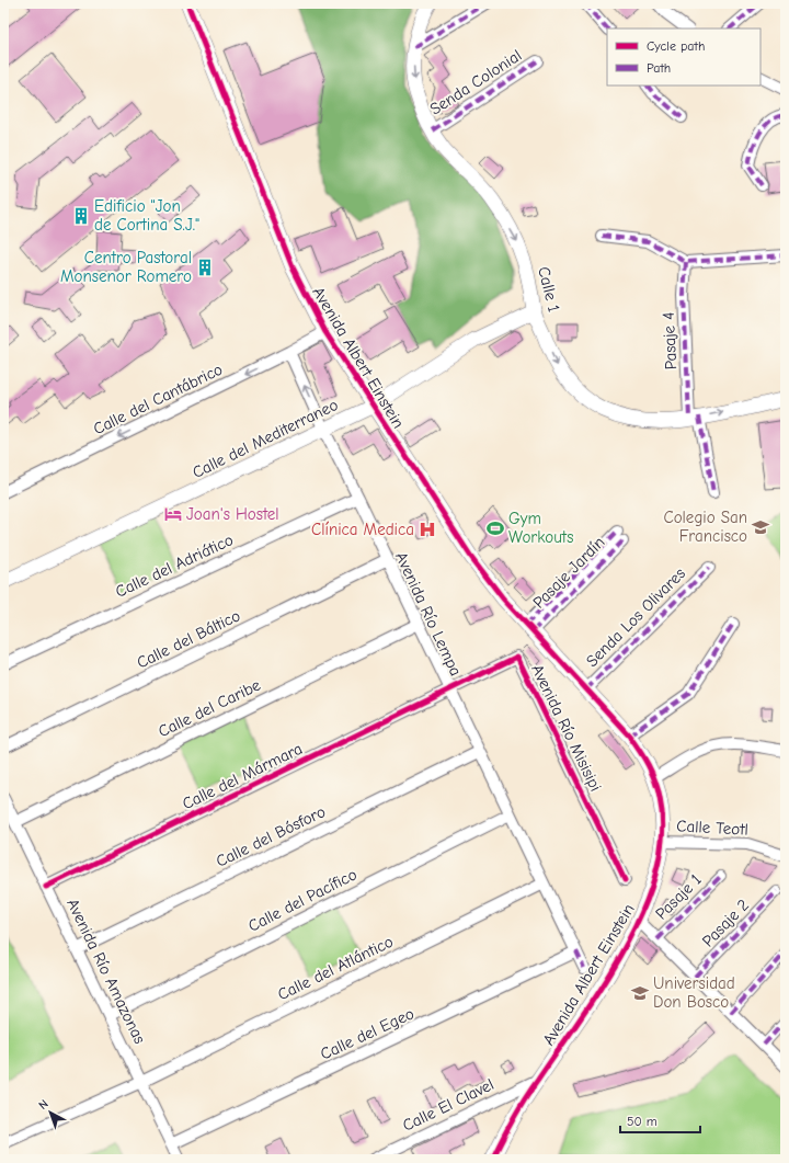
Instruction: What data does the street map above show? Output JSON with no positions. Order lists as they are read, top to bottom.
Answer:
{
  "streets": {
    "street": [
      "Senda Colonial",
      "Calle 1",
      "Pasaje 4",
      "Avenida Albert Einstein",
      "Calle del Cantábrico",
      "Calle del Mediterraneo",
      "Calle del Adriático",
      "Pasaje Jardín",
      "Avenida Río Lempa",
      "Senda Los Olivares",
      "Calle del Báltico",
      "Calle del Caribe",
      "Avenida Río Misisipi",
      "Calle del Mármara",
      "Calle Teotl",
      "Calle del Bósforo",
      "Pasaje 1",
      "Calle del Pacífico",
      "Pasaje 2",
      "Calle del Atlántico",
      "Avenida Río Amazonas",
      "Calle del Egeo",
      "Calle El Clavel"
    ]
  },
  "crossings": [
    ["Senda Colonial", "Calle 1"],
    ["Calle 1", "Pasaje 4"],
    ["Calle 1", "Calle del Mediterraneo"],
    ["Avenida Albert Einstein", "Calle del Cantábrico"],
    ["Avenida Albert Einstein", "Calle del Mediterraneo"],
    ["Avenida Albert Einstein", "Pasaje Jardín"],
    ["Avenida Albert Einstein", "Senda Los Olivares"],
    ["Avenida Albert Einstein", "Calle Teotl"],
    ["Avenida Albert Einstein", "Calle El Clavel"],
    ["Calle del Cantábrico", "Avenida Río Lempa"],
    ["Calle del Mediterraneo", "Avenida Río Lempa"],
    ["Calle del Adriático", "Avenida Río Lempa"],
    ["Avenida Río Lempa", "Calle del Báltico"],
    ["Avenida Río Lempa", "Calle del Caribe"],
    ["Avenida Río Lempa", "Avenida Río Misisipi"],
    ["Avenida Río Lempa", "Calle del Mármara"],
    ["Avenida Río Lempa", "Calle del Bósforo"],
    ["Avenida Río Lempa", "Calle del Pacífico"],
    ["Avenida Río Lempa", "Calle del Atlántico"],
    ["Avenida Río Lempa", "Calle del Egeo"],
    ["Calle del Caribe", "Avenida Río Amazonas"],
    ["Avenida Río Misisipi", "Calle del Mármara"],
    ["Calle del Mármara", "Avenida Río Amazonas"],
    ["Calle del Bósforo", "Avenida Río Amazonas"],
    ["Calle del Pacífico", "Avenida Río Amazonas"],
    ["Calle del Atlántico", "Avenida Río Amazonas"],
    ["Avenida Río Amazonas", "Calle del Egeo"]
  ],
  "one_way": ["Calle 1", "Calle del Cantábrico"],
  "places": {
    "building": ["Edificio \"Jon de Cortina S.J.\"", "Centro Pastoral Monsenor Romero"],
    "hotel": ["Joan's Hostel"],
    "school or university": ["Colegio San Francisco", "Universidad Don Bosco"],
    "sports": ["Gym Workouts"],
    "hospital": ["Clínica Medica"]
  },
  "legend": ["Cycle path", "Path"],
  "scale_bar": "50 m",
  "north": "top left"
}
